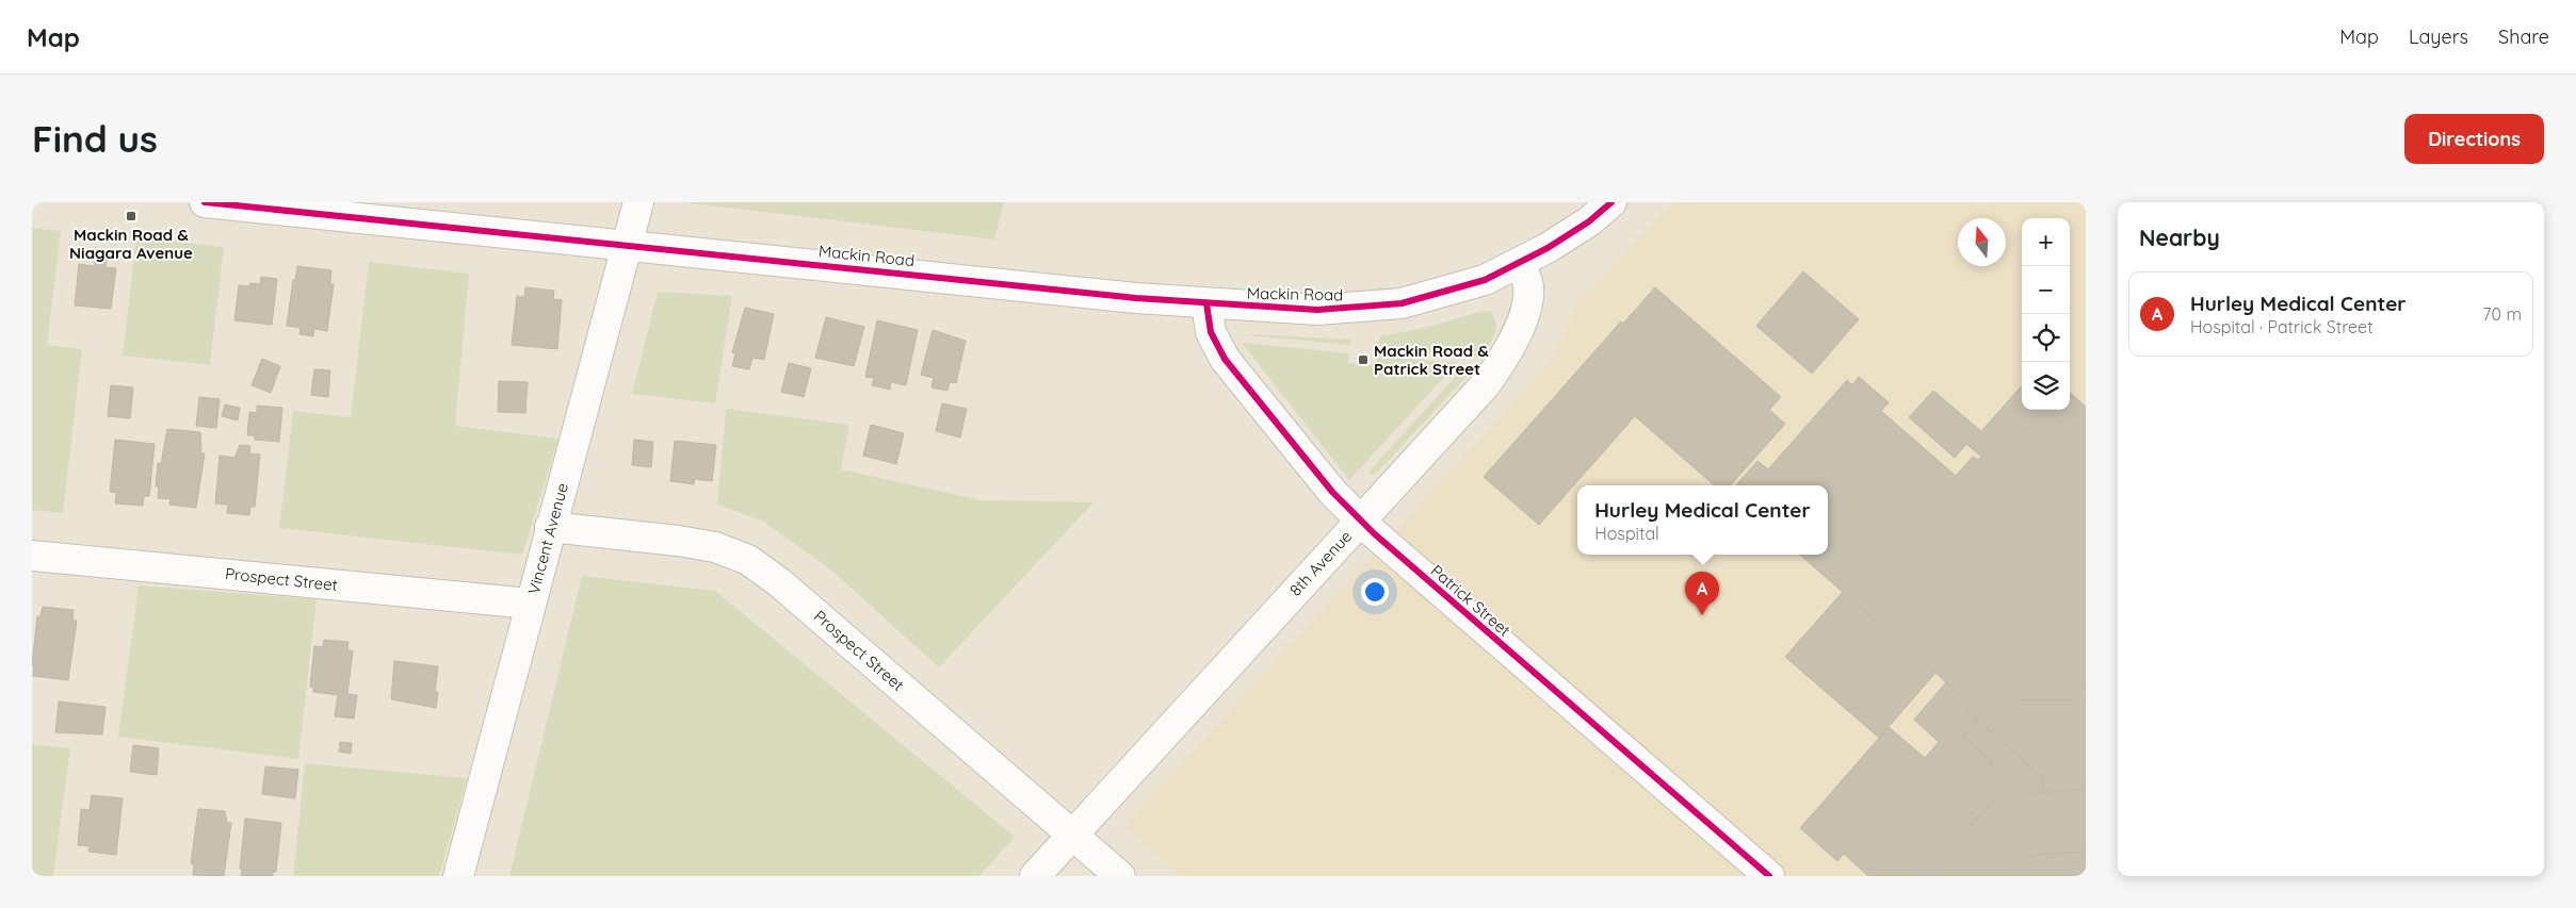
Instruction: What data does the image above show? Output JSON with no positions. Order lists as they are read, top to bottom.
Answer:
{
  "streets": {
    "street": [
      "Mackin Road",
      "Vincent Avenue",
      "8th Avenue",
      "Prospect Street",
      "Patrick Street"
    ]
  },
  "crossings": [
    ["Mackin Road", "Vincent Avenue"],
    ["Mackin Road", "8th Avenue"],
    ["Mackin Road", "Patrick Street"],
    ["Vincent Avenue", "Prospect Street"],
    ["8th Avenue", "Prospect Street"],
    ["8th Avenue", "Patrick Street"]
  ],
  "places": {
    "transit": ["Mackin Road & Niagara Avenue", "Mackin Road & Patrick Street"]
  },
  "north": "top",
  "page": {
    "header": "Map",
    "nav": ["Map", "Layers", "Share"],
    "buttons": "Directions",
    "title": "Find us",
    "heading": "Nearby",
    "map_buttons": ["+", "−"],
    "list": [
      {
        "mark": "A",
        "name": "Hurley Medical Center",
        "note": "Hospital · Patrick Street",
        "value": "70 m"
      }
    ],
    "popup": ["Hurley Medical Center", "Hospital"],
    "pins": "A"
  }
}
